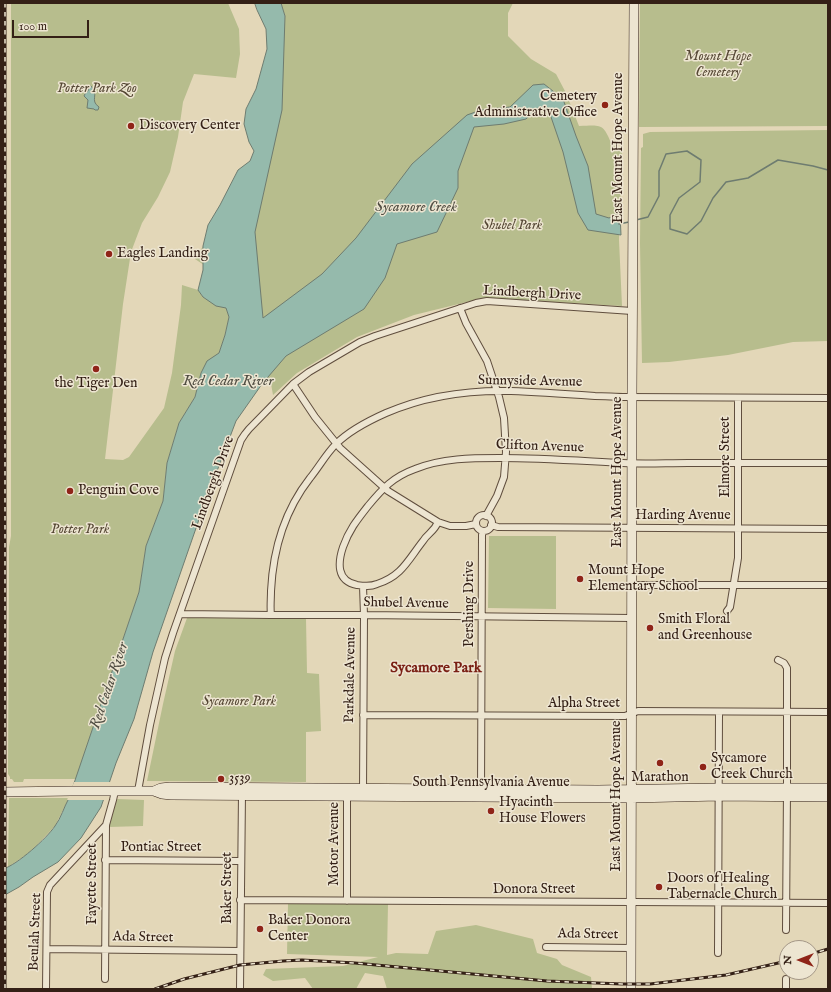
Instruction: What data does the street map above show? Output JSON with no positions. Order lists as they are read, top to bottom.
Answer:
{
  "streets": {
    "street": [
      "East Mount Hope Avenue",
      "Lindbergh Drive",
      "Sunnyside Avenue",
      "Clifton Avenue",
      "Elmore Street",
      "Harding Avenue",
      "Shubel Avenue",
      "Pershing Drive",
      "Parkdale Avenue",
      "Alpha Street",
      "South Pennsylvania Avenue",
      "Motor Avenue",
      "Pontiac Street",
      "Fayette Street",
      "Baker Street",
      "Donora Street",
      "Beulah Street",
      "Ada Street"
    ]
  },
  "crossings": [
    ["East Mount Hope Avenue", "Lindbergh Drive"],
    ["East Mount Hope Avenue", "Sunnyside Avenue"],
    ["East Mount Hope Avenue", "Clifton Avenue"],
    ["East Mount Hope Avenue", "Harding Avenue"],
    ["East Mount Hope Avenue", "Shubel Avenue"],
    ["East Mount Hope Avenue", "Alpha Street"],
    ["East Mount Hope Avenue", "South Pennsylvania Avenue"],
    ["East Mount Hope Avenue", "Donora Street"],
    ["East Mount Hope Avenue", "Ada Street"],
    ["Lindbergh Drive", "Shubel Avenue"],
    ["Lindbergh Drive", "South Pennsylvania Avenue"],
    ["Sunnyside Avenue", "Elmore Street"],
    ["Sunnyside Avenue", "Shubel Avenue"],
    ["Clifton Avenue", "Elmore Street"],
    ["Clifton Avenue", "Parkdale Avenue"],
    ["Elmore Street", "Harding Avenue"],
    ["Harding Avenue", "Pershing Drive"],
    ["Shubel Avenue", "Pershing Drive"],
    ["Shubel Avenue", "Parkdale Avenue"],
    ["Pershing Drive", "Alpha Street"],
    ["Pershing Drive", "South Pennsylvania Avenue"],
    ["Parkdale Avenue", "Alpha Street"],
    ["Parkdale Avenue", "South Pennsylvania Avenue"],
    ["South Pennsylvania Avenue", "Motor Avenue"],
    ["South Pennsylvania Avenue", "Fayette Street"],
    ["South Pennsylvania Avenue", "Baker Street"],
    ["Motor Avenue", "Donora Street"],
    ["Pontiac Street", "Fayette Street"],
    ["Pontiac Street", "Baker Street"],
    ["Fayette Street", "Beulah Street"],
    ["Fayette Street", "Ada Street"],
    ["Baker Street", "Donora Street"],
    ["Baker Street", "Ada Street"],
    ["Beulah Street", "Ada Street"]
  ],
  "districts": ["Sycamore Park"],
  "water": ["Sycamore Creek", "Red Cedar River"],
  "parks": [
    "Mount Hope Cemetery",
    "Potter Park Zoo",
    "Shubel Park",
    "Potter Park",
    "Sycamore Park"
  ],
  "places": [
    "Cemetery Administrative Office",
    "Discovery Center",
    "Eagles Landing",
    "the Tiger Den",
    "Penguin Cove",
    "Mount Hope Elementary School",
    "Smith Floral and Greenhouse",
    "Marathon",
    "Sycamore Creek Church",
    "3539",
    "Hyacinth House Flowers",
    "Doors of Healing Tabernacle Church",
    "Baker Donora Center"
  ],
  "scale_bar": "100 m",
  "north": "left"
}
